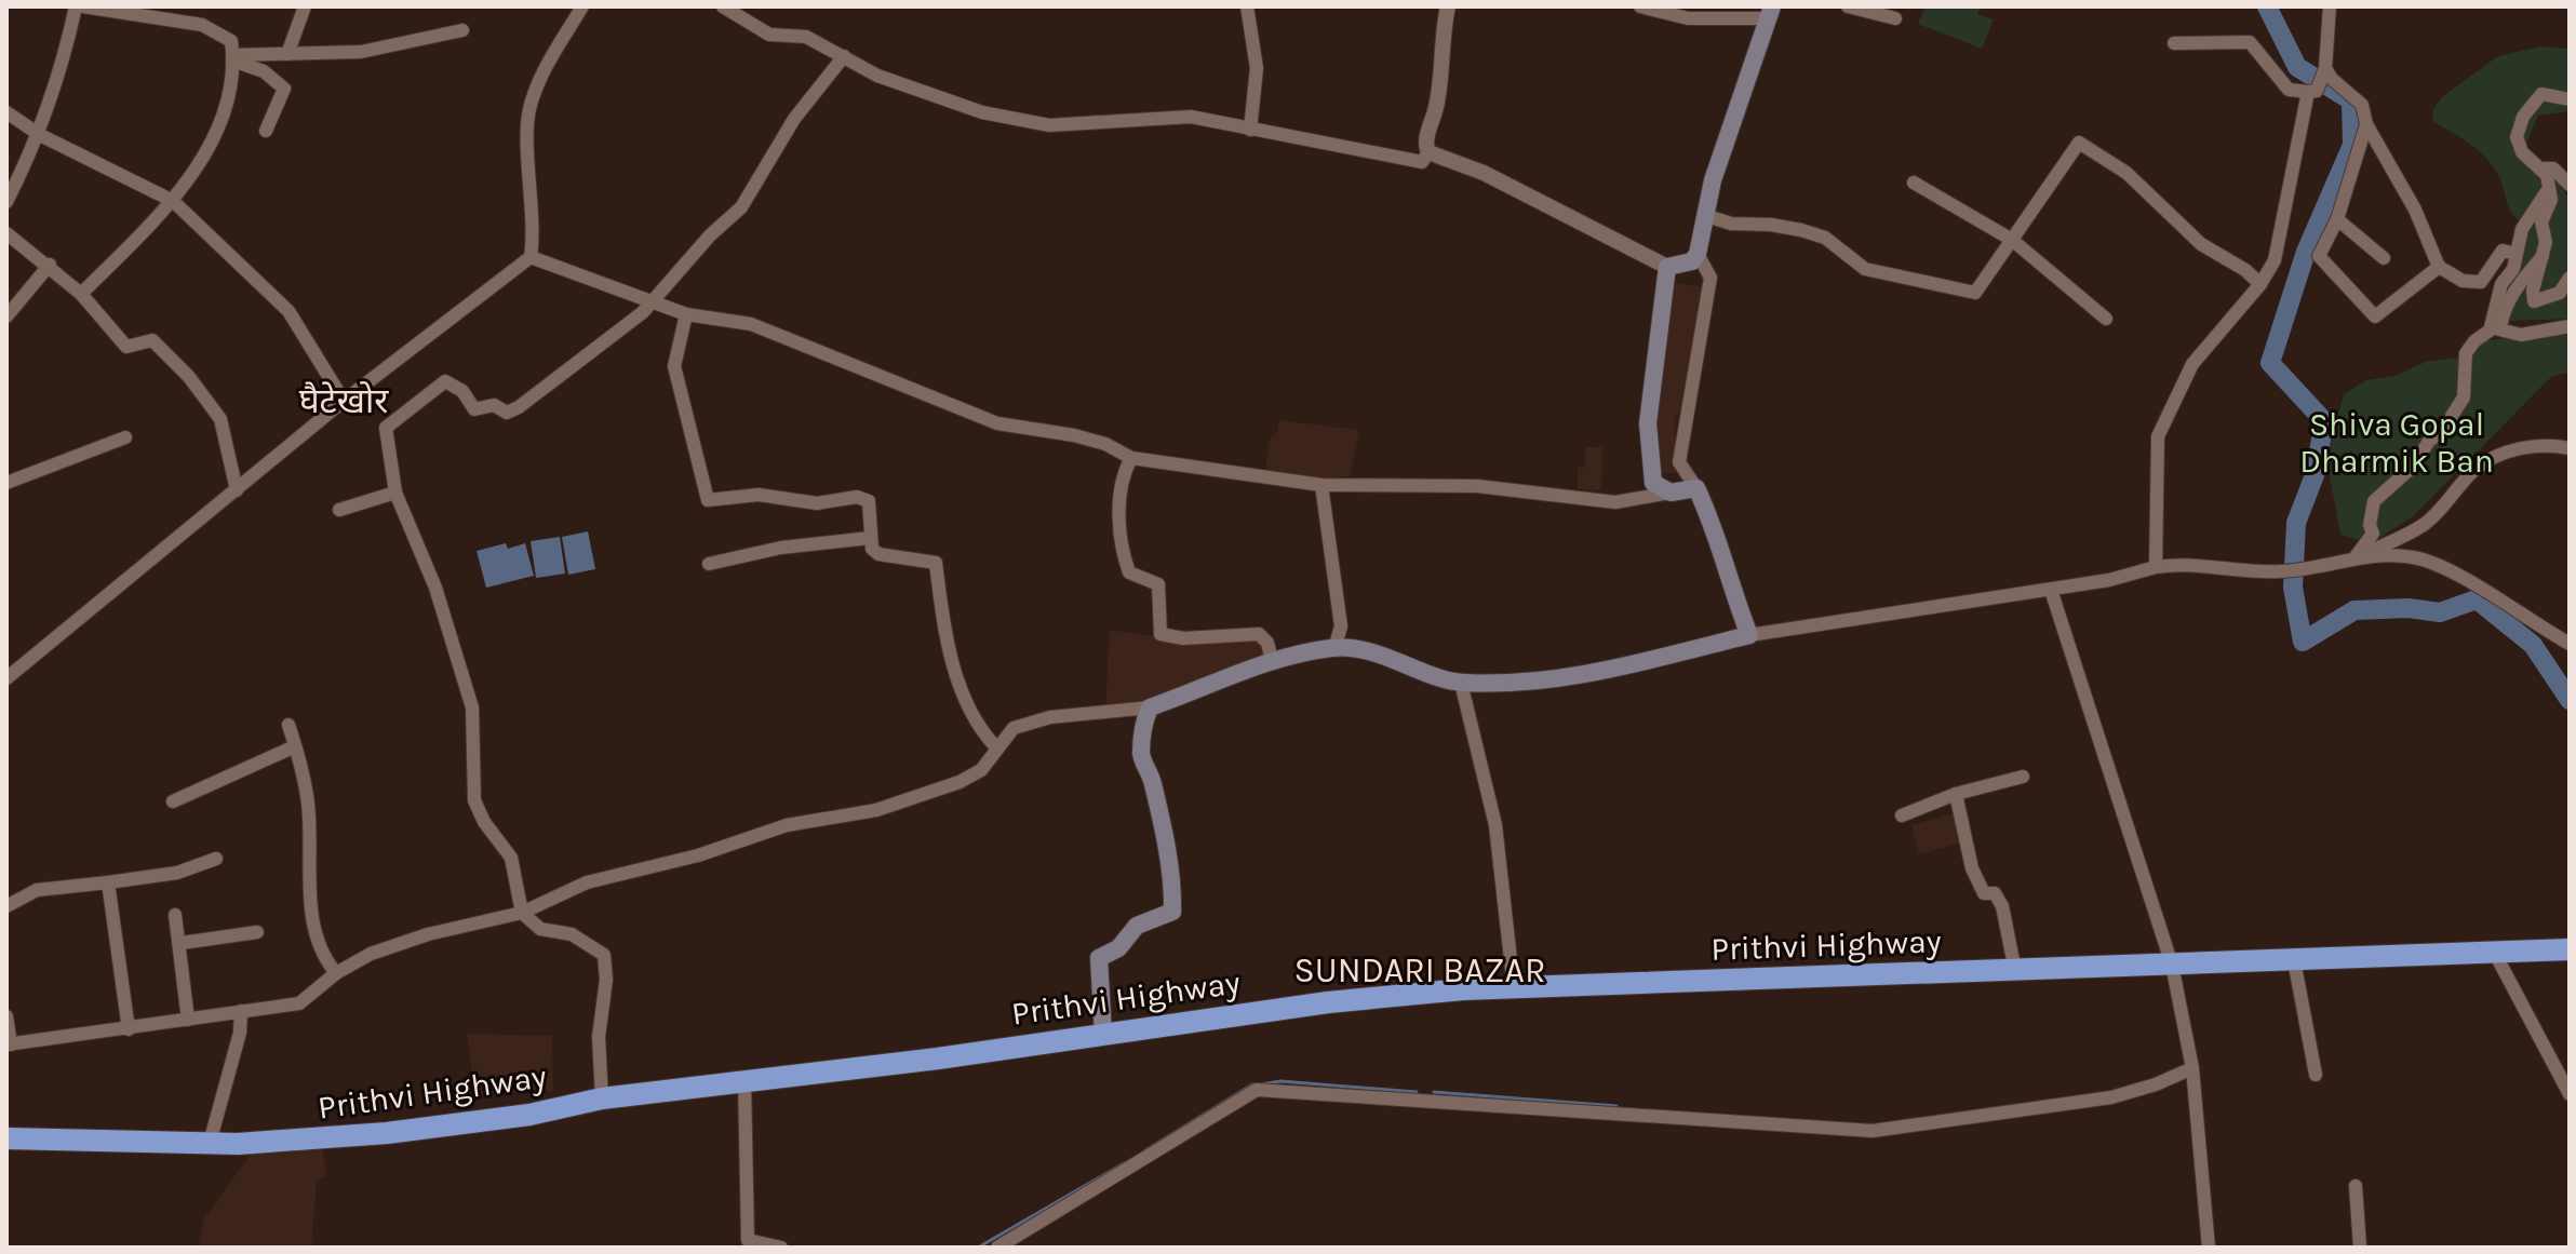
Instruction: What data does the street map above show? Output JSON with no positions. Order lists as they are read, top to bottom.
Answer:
{
  "streets": {
    "highway": ["Prithvi Highway"]
  },
  "districts": ["घैटेखोर", "SUNDARI BAZAR"],
  "parks": ["Shiva Gopal Dharmik Ban"]
}
